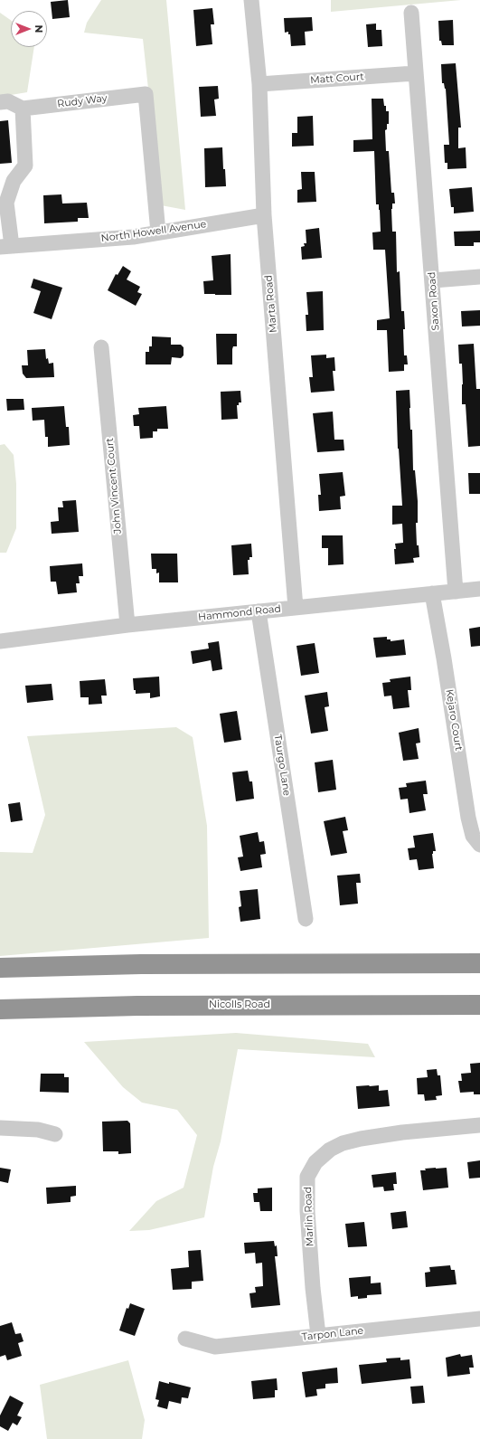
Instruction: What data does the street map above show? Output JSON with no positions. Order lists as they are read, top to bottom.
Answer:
{
  "streets": {
    "highway": ["Nicolls Road"],
    "street": [
      "Matt Court",
      "Rudy Way",
      "North Howell Avenue",
      "Saxon Road",
      "Marta Road",
      "John Vincent Court",
      "Hammond Road",
      "Kejaro Court",
      "Taurgo Lane",
      "Marlin Road",
      "Tarpon Lane"
    ]
  },
  "crossings": [
    ["Matt Court", "Saxon Road"],
    ["Matt Court", "Marta Road"],
    ["Rudy Way", "North Howell Avenue"],
    ["North Howell Avenue", "Marta Road"],
    ["Saxon Road", "Hammond Road"],
    ["Marta Road", "Hammond Road"],
    ["John Vincent Court", "Hammond Road"],
    ["Hammond Road", "Kejaro Court"],
    ["Hammond Road", "Taurgo Lane"],
    ["Marlin Road", "Tarpon Lane"]
  ],
  "north": "right"
}
